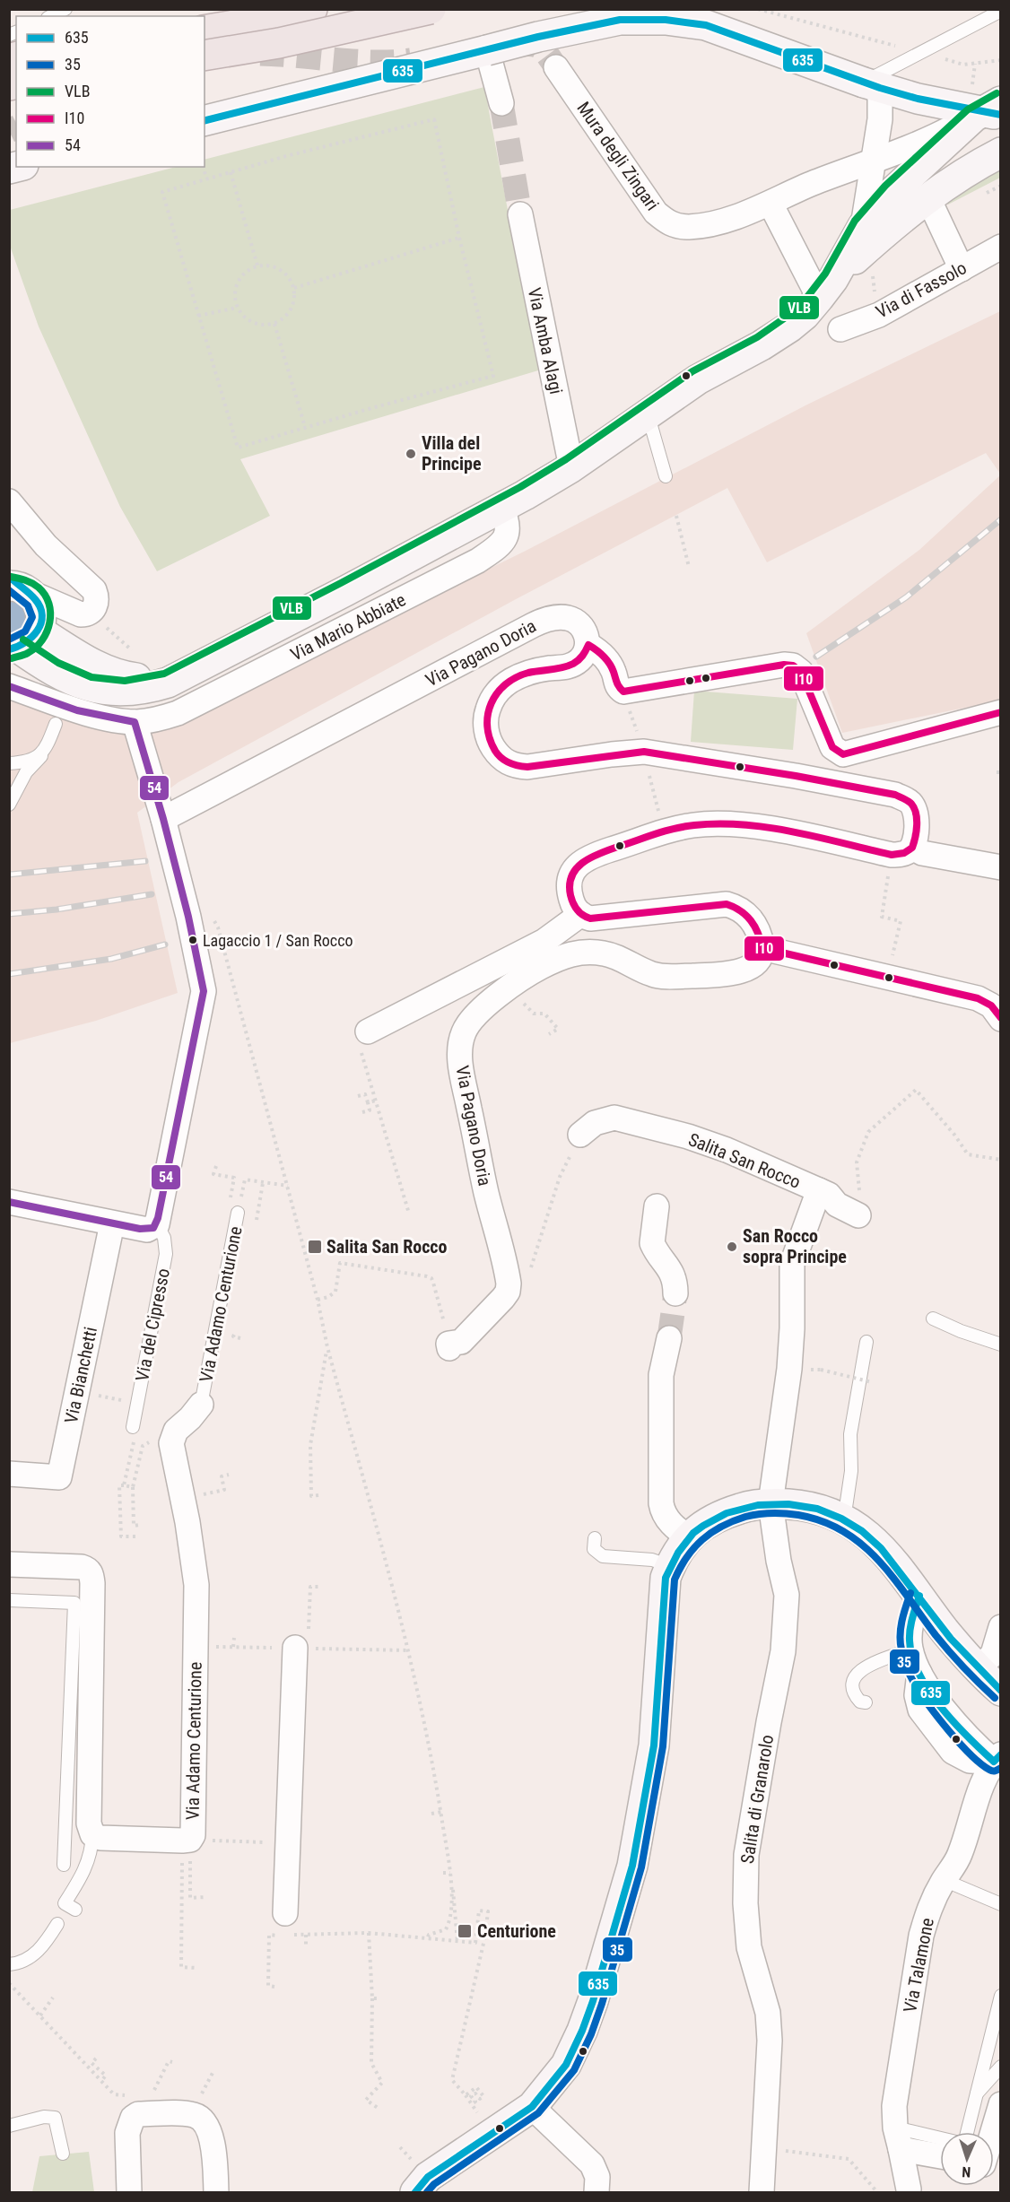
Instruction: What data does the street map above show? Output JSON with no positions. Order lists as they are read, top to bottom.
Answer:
{
  "streets": {
    "street": [
      "Mura degli Zingari",
      "Via di Fassolo",
      "Via Amba Alagi",
      "Via Mario Abbiate",
      "Via Pagano Doria",
      "Salita San Rocco",
      "Via Adamo Centurione",
      "Via Bianchetti",
      "Salita di Granarolo",
      "Via Talamone"
    ],
    "lane": ["Via del Cipresso"]
  },
  "crossings": [
    ["Salita San Rocco", "Salita di Granarolo"]
  ],
  "places": {
    "other": ["Villa del Principe", "Lagaccio 1 / San Rocco", "San Rocco sopra Principe"],
    "transit": ["Salita San Rocco", "Centurione"]
  },
  "lines": [
    "transit line 635",
    "transit line VLB",
    "transit line 35",
    "transit line I10",
    "transit line 54"
  ],
  "legend": [
    "635",
    "35",
    "VLB",
    "I10",
    "54"
  ],
  "north": "bottom"
}
